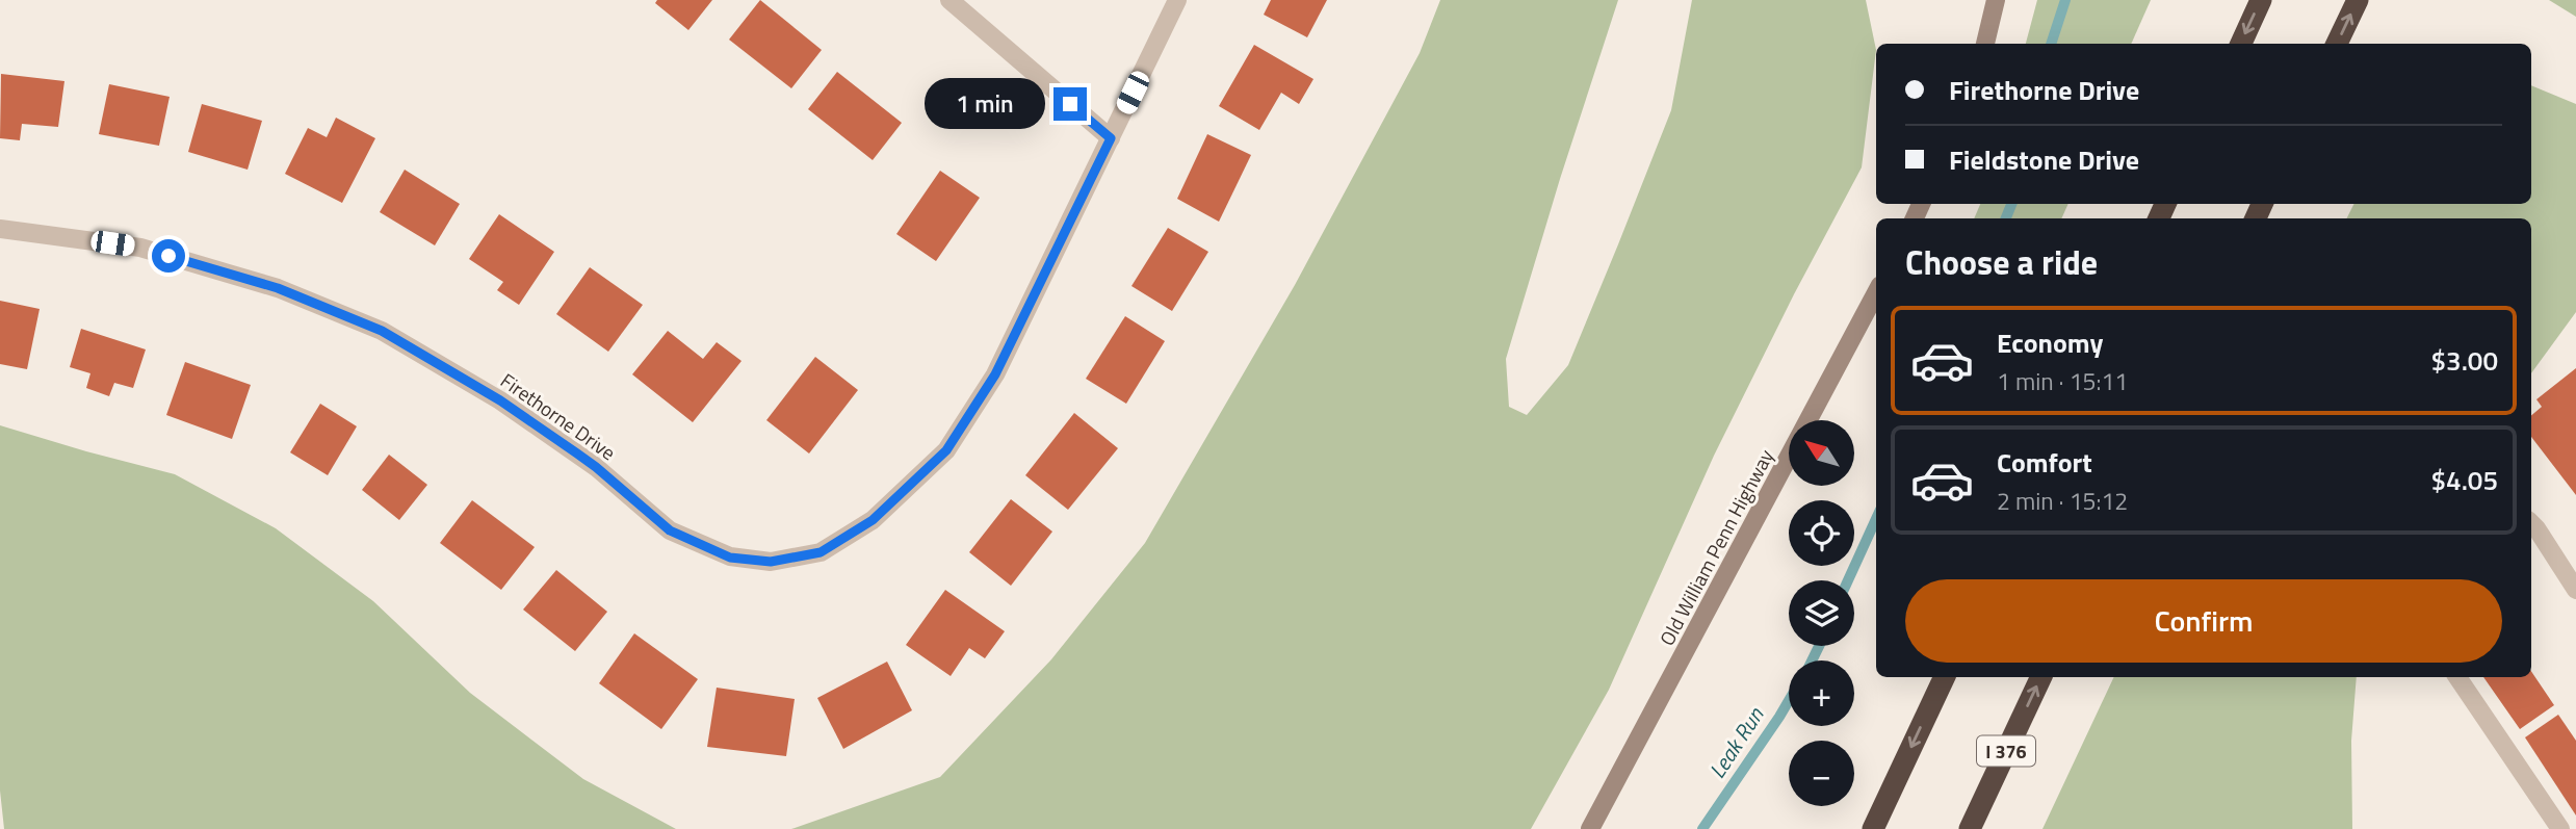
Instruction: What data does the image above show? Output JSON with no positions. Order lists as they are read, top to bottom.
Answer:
{
  "streets": {
    "highway": ["I 376"],
    "main road": ["Old William Penn Highway"],
    "street": ["Firethorne Drive"]
  },
  "water": ["Leak Run"],
  "north": "top left",
  "page": {
    "banner": ["Firethorne Drive", "Fieldstone Drive"],
    "bubble": "1 min",
    "heading": "Choose a ride",
    "list": [
      {
        "name": "Economy",
        "note": "1 min · 15:11",
        "value": "$3.00"
      },
      {
        "name": "Comfort",
        "note": "2 min · 15:12",
        "value": "$4.05"
      }
    ],
    "map_buttons": ["+", "−"],
    "buttons": "Confirm"
  }
}
